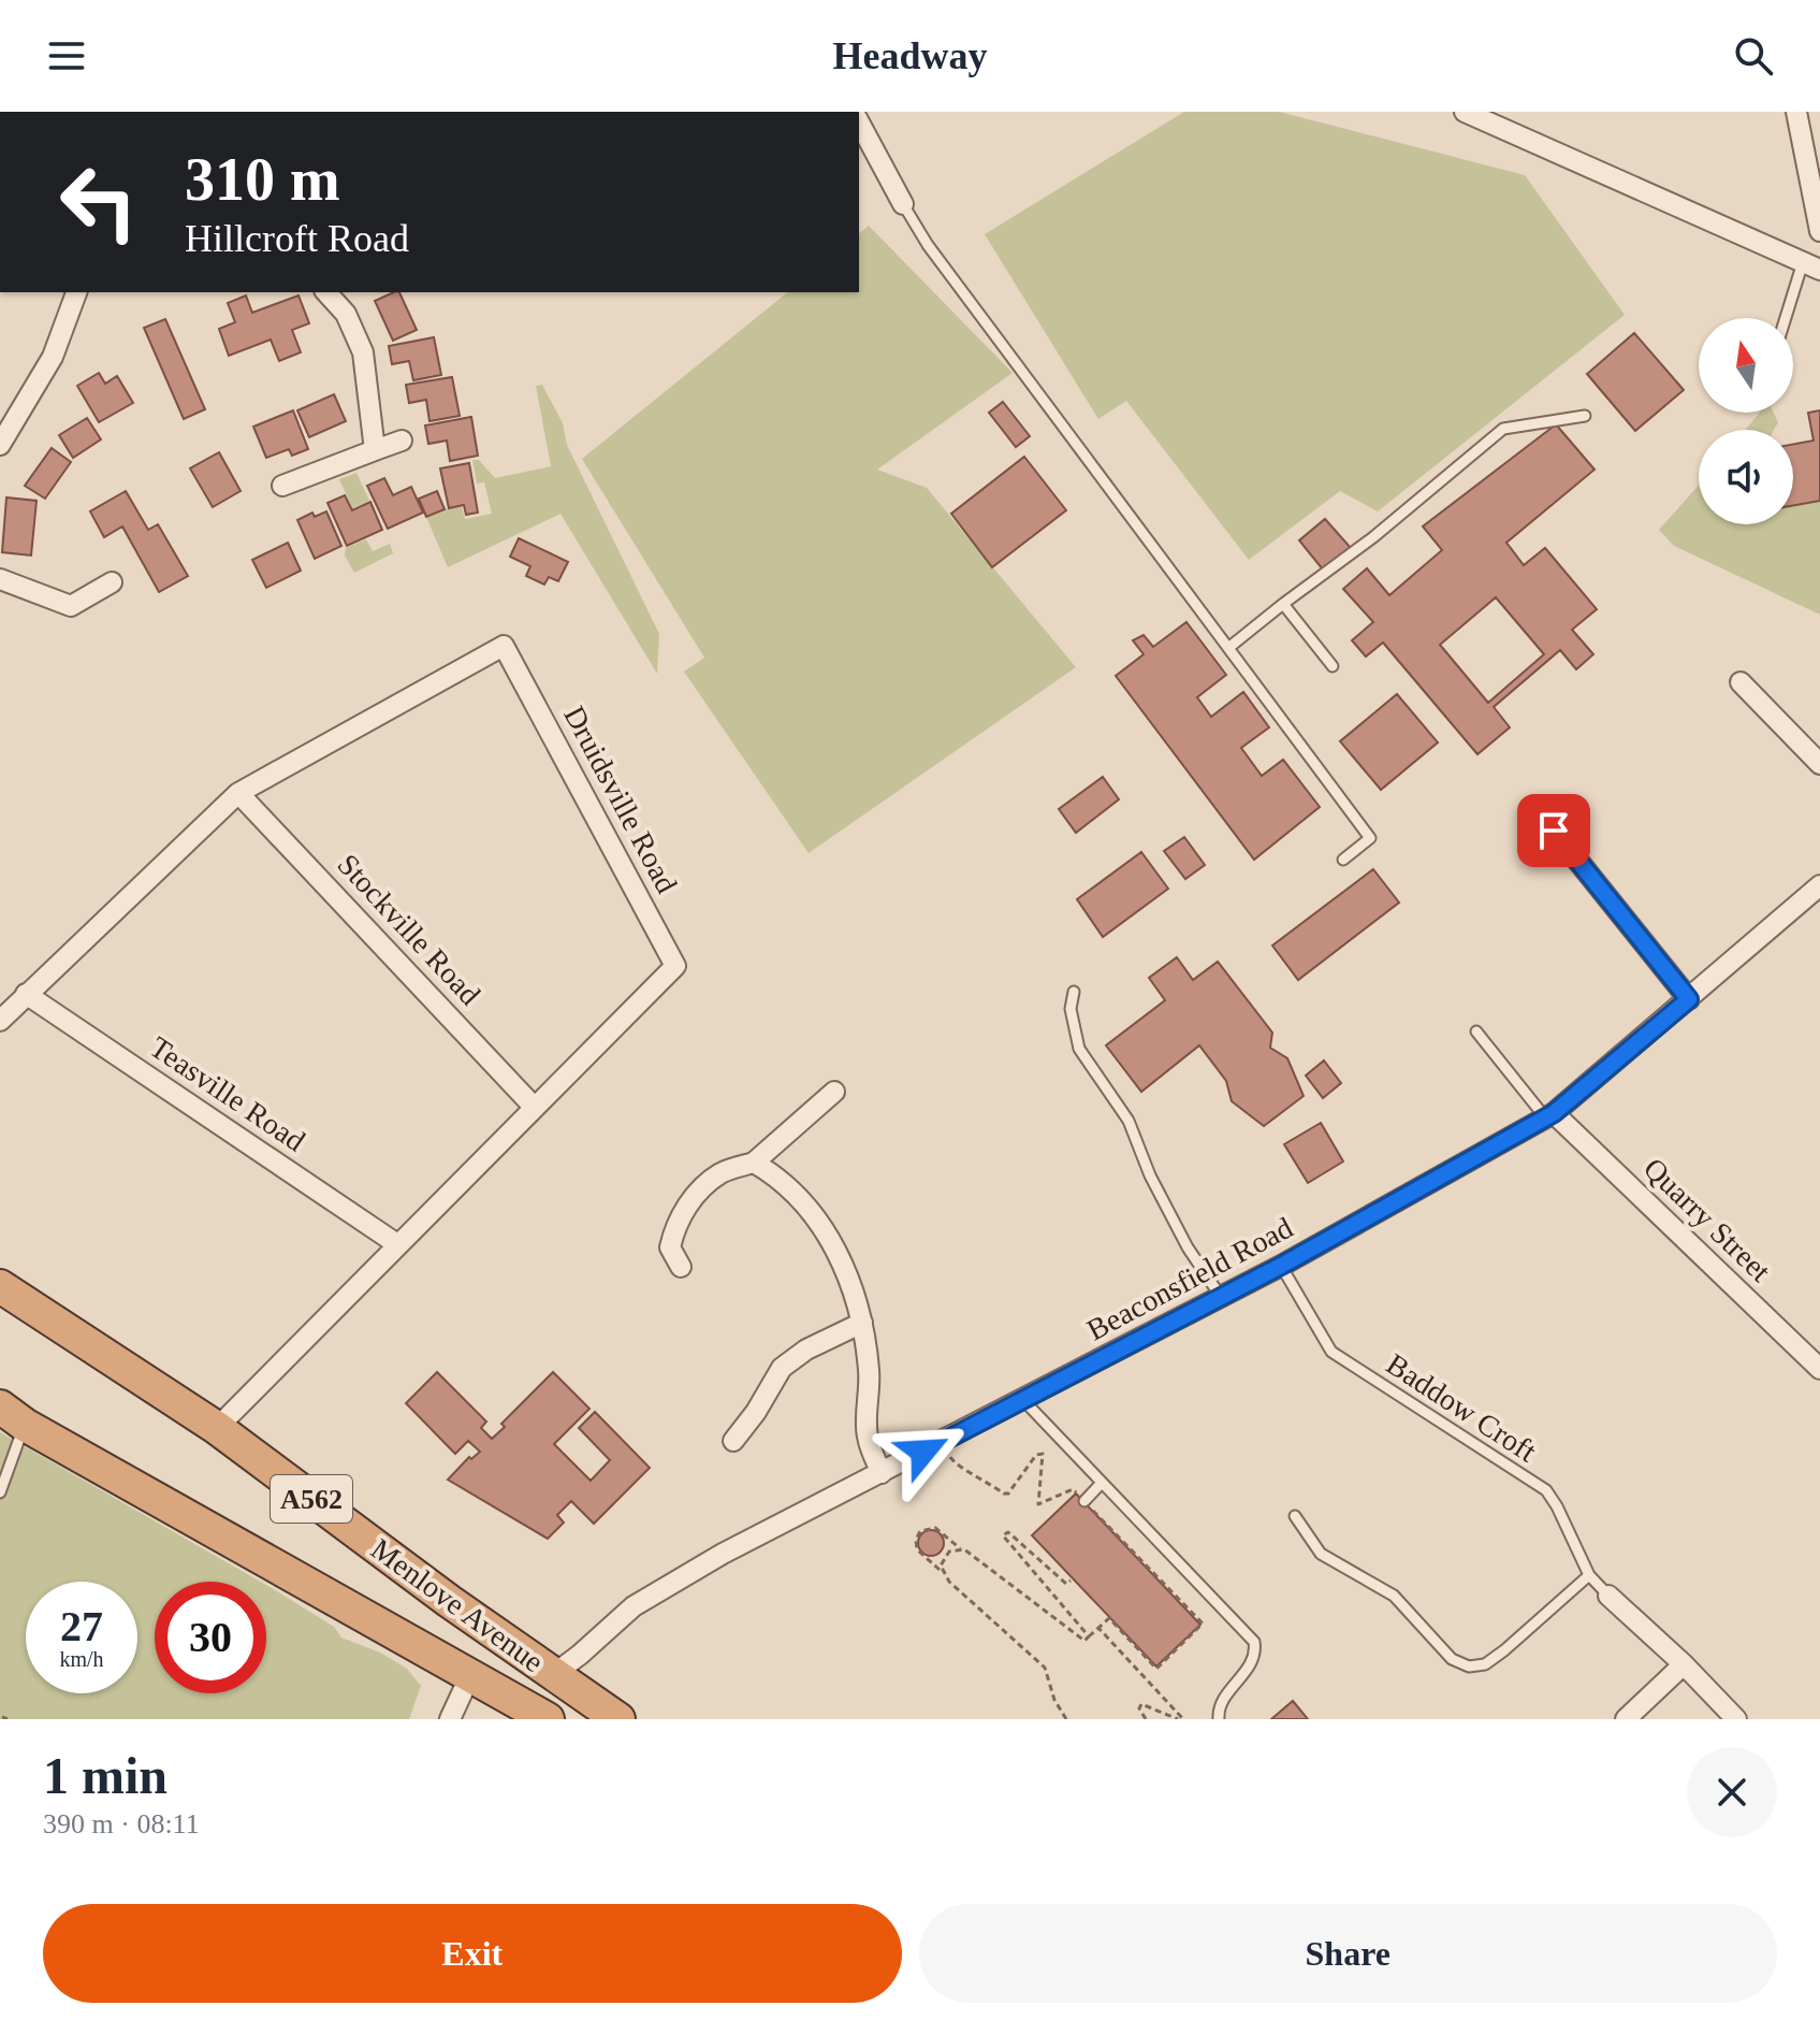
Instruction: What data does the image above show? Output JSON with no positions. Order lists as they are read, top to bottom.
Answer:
{
  "streets": {
    "highway": ["A562", "Menlove Avenue"],
    "street": [
      "Druidsville Road",
      "Stockville Road",
      "Teasville Road",
      "Quarry Street",
      "Beaconsfield Road"
    ],
    "lane": ["Baddow Croft"]
  },
  "crossings": [
    ["Druidsville Road", "Stockville Road"],
    ["Druidsville Road", "Teasville Road"],
    ["Druidsville Road", "Menlove Avenue"],
    ["Quarry Street", "Beaconsfield Road"],
    ["Beaconsfield Road", "Baddow Croft"],
    ["Beaconsfield Road", "Menlove Avenue"]
  ],
  "north": "top",
  "page": {
    "header": "Headway",
    "turn": ["310 m", "Hillcroft Road"],
    "speed": "27 km/h",
    "limit": "30",
    "heading": ["1 min", "390 m · 08:11"],
    "buttons": ["Exit", "Share"]
  }
}
